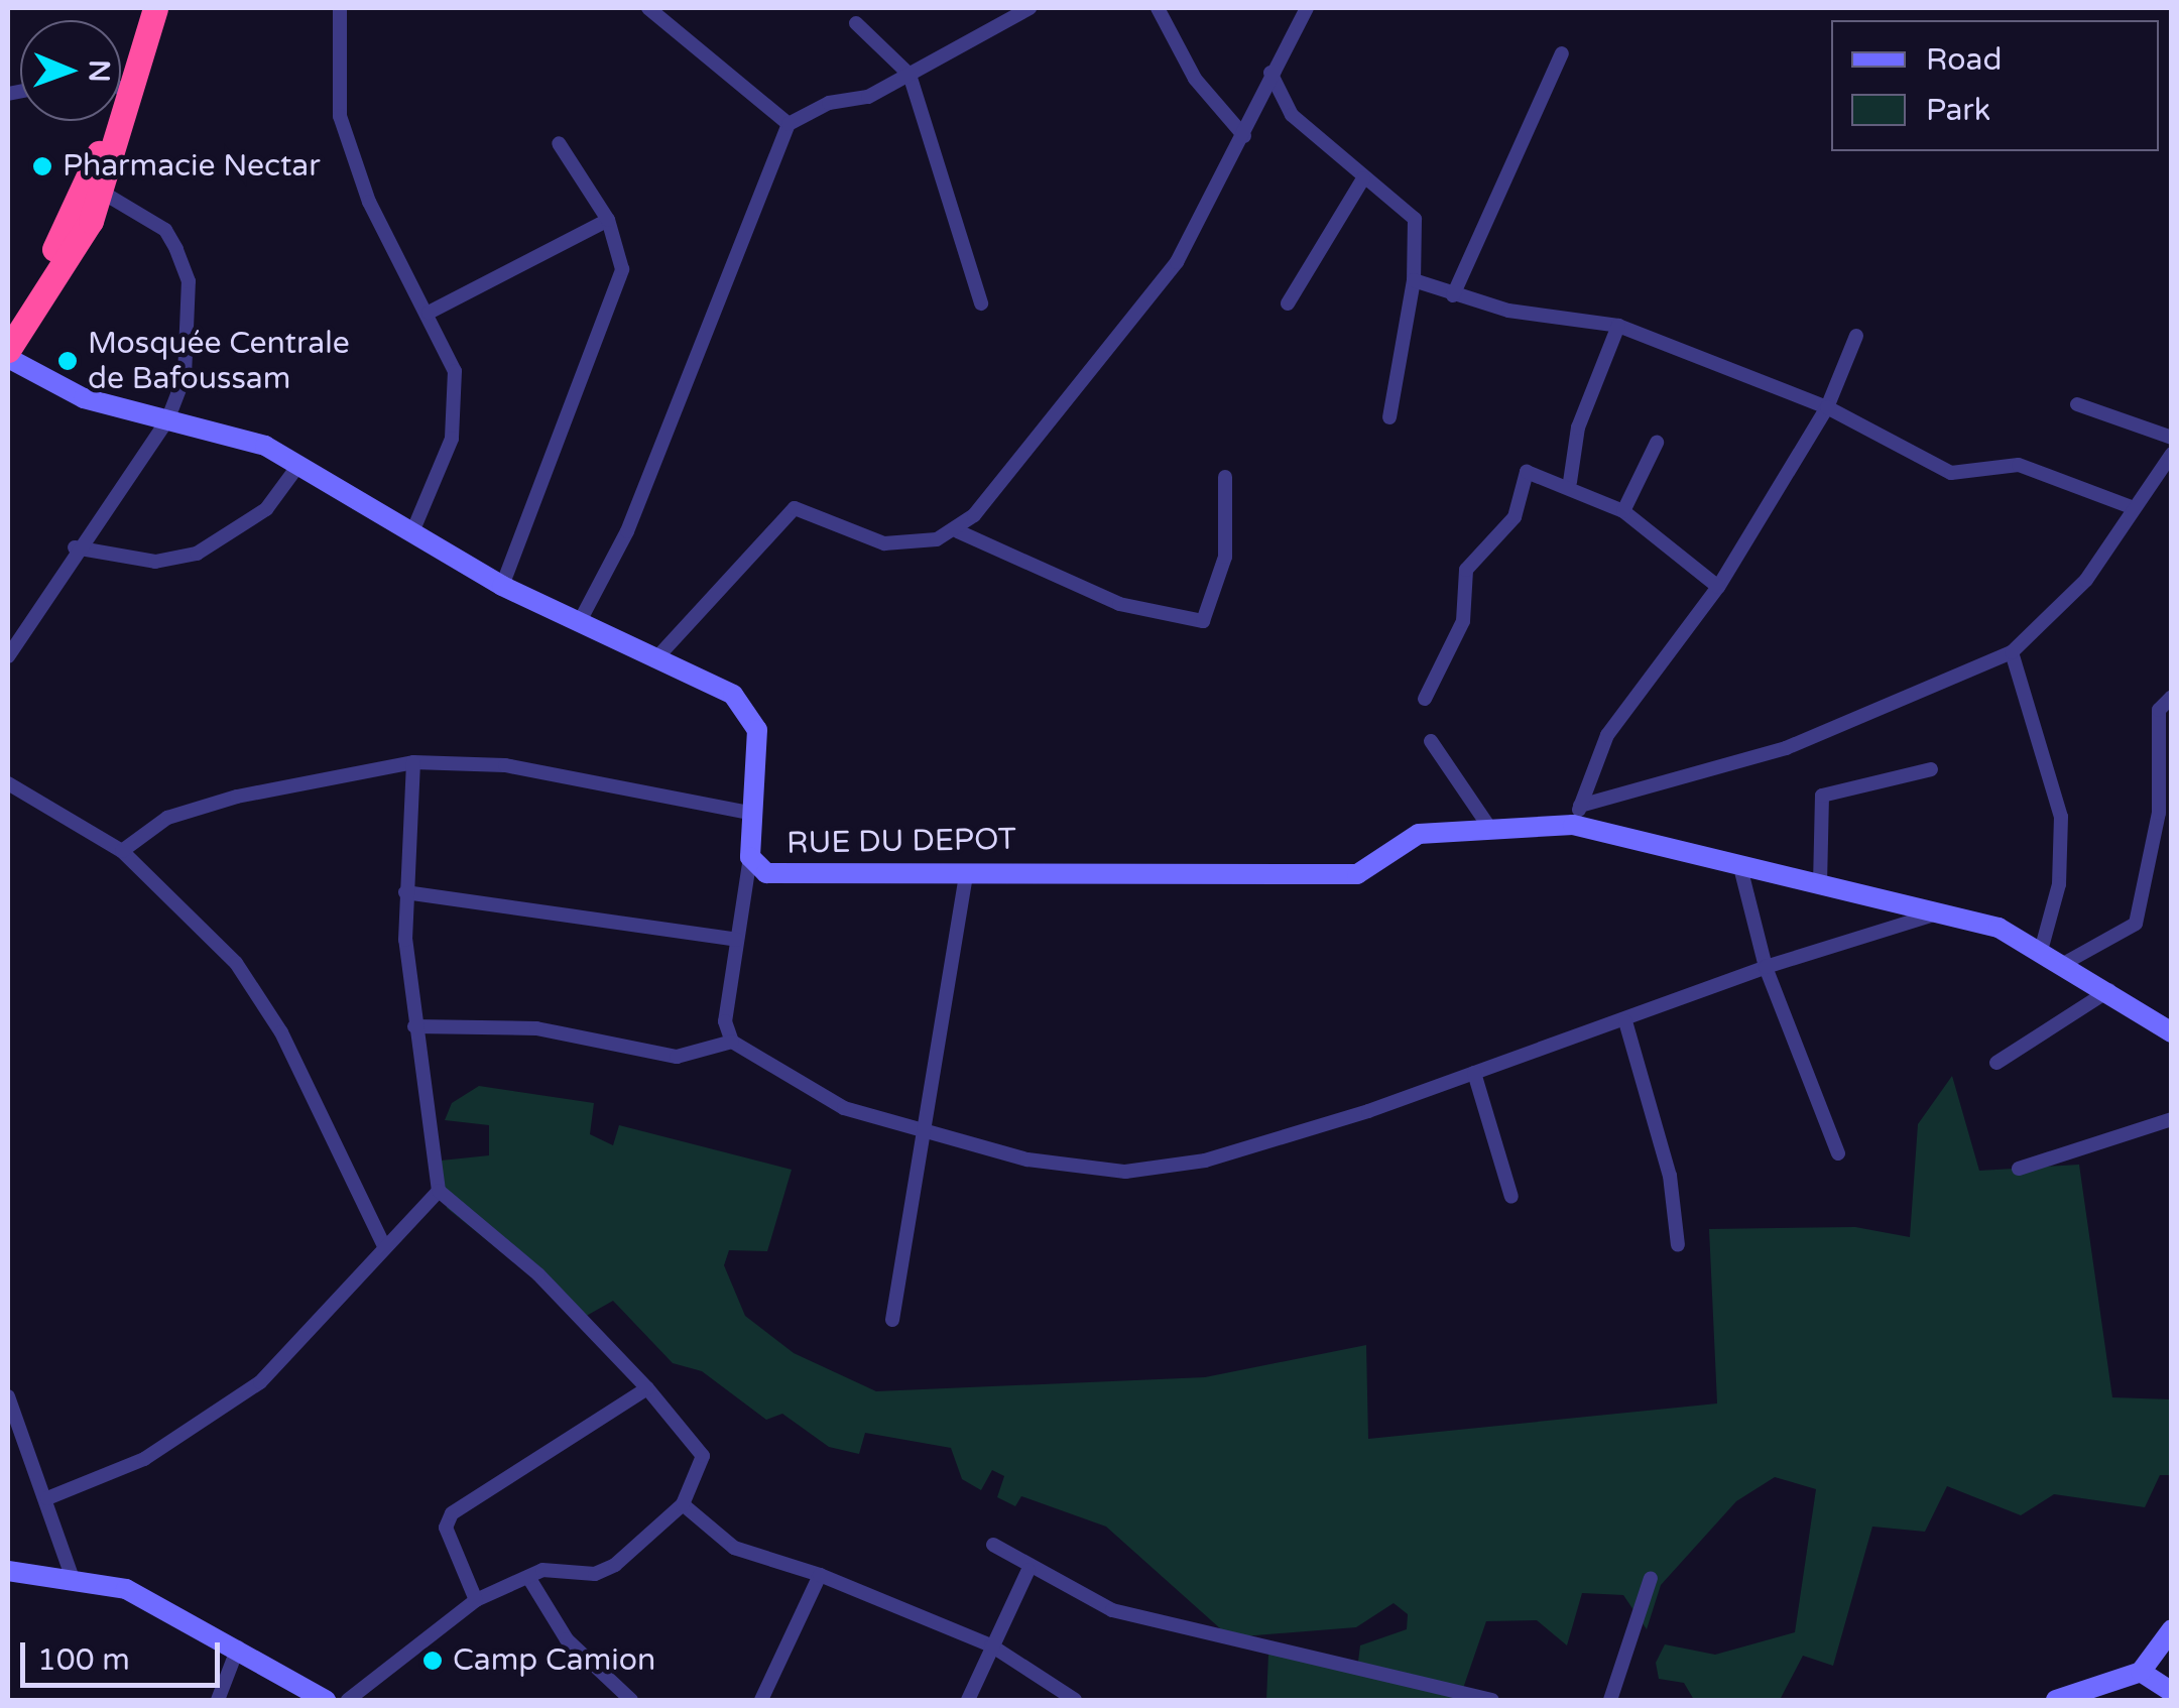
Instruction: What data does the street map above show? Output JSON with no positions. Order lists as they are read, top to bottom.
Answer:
{
  "streets": {
    "street": ["RUE DU DEPOT"]
  },
  "places": ["Pharmacie Nectar", "Mosquée Centrale de Bafoussam", "Camp Camion"],
  "legend": ["Road", "Park"],
  "scale_bar": "100 m",
  "north": "right"
}
